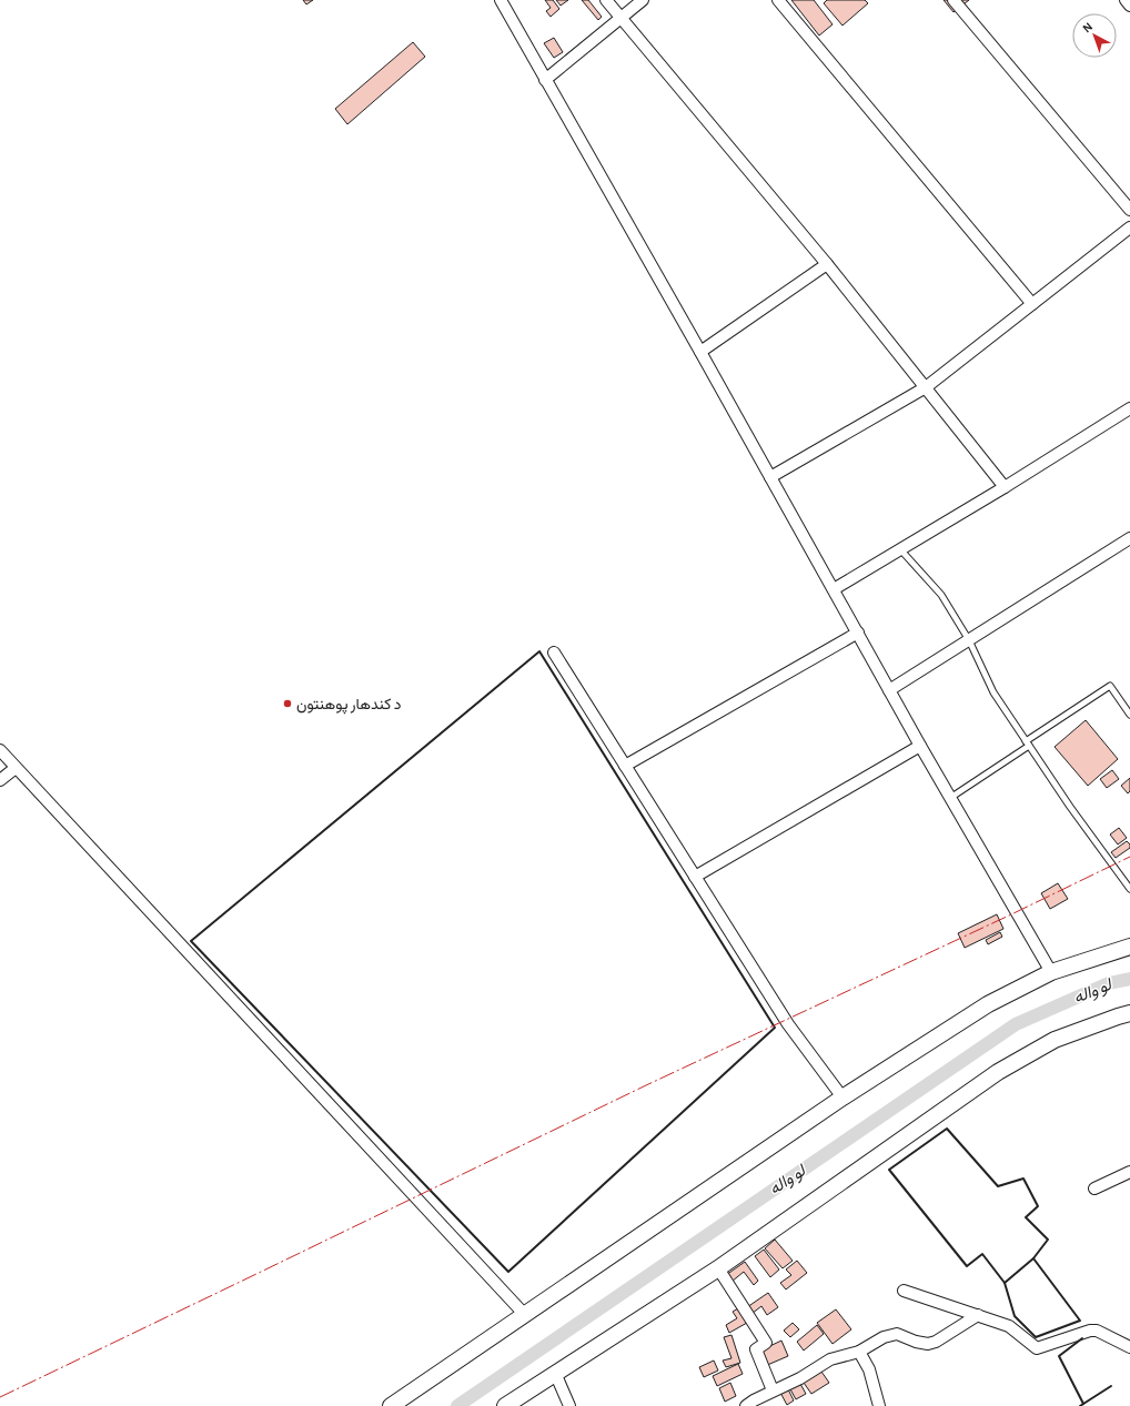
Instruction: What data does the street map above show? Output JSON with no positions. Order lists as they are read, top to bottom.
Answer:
{
  "water": ["لو واله"],
  "places": ["د کندهار پوهنتون"],
  "north": "top left"
}
